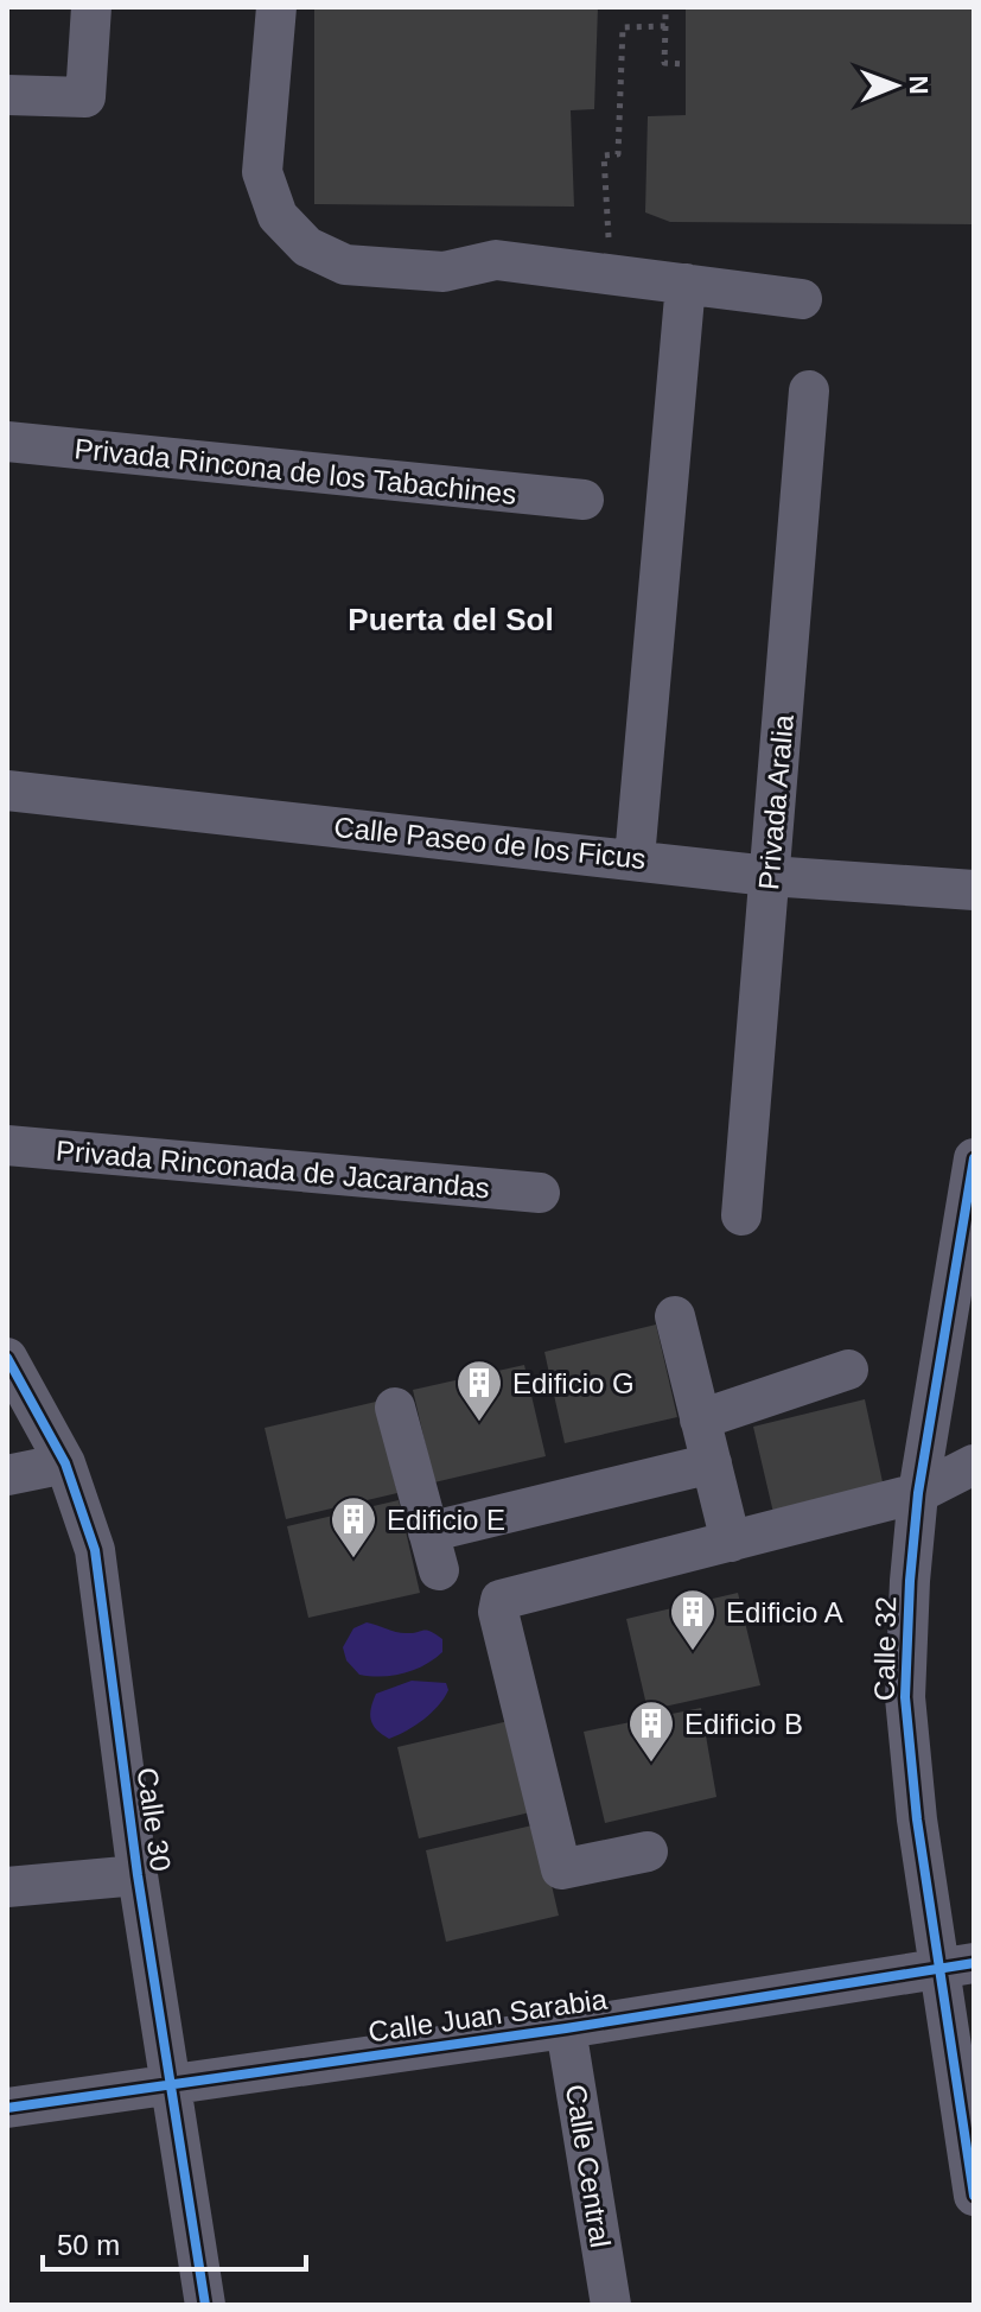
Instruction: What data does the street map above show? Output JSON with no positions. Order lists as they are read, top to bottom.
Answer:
{
  "streets": {
    "street": [
      "Privada Rincona de los Tabachines",
      "Privada Aralia",
      "Calle Paseo de los Ficus",
      "Privada Rinconada de Jacarandas",
      "Calle 32",
      "Calle 30",
      "Calle Juan Sarabia",
      "Calle Central"
    ]
  },
  "crossings": [
    ["Privada Aralia", "Calle Paseo de los Ficus"],
    ["Calle 32", "Calle Juan Sarabia"],
    ["Calle 30", "Calle Juan Sarabia"],
    ["Calle Juan Sarabia", "Calle Central"]
  ],
  "districts": ["Puerta del Sol"],
  "places": {
    "building": [
      "Edificio G",
      "Edificio E",
      "Edificio A",
      "Edificio B"
    ]
  },
  "scale_bar": "50 m",
  "north": "right"
}
